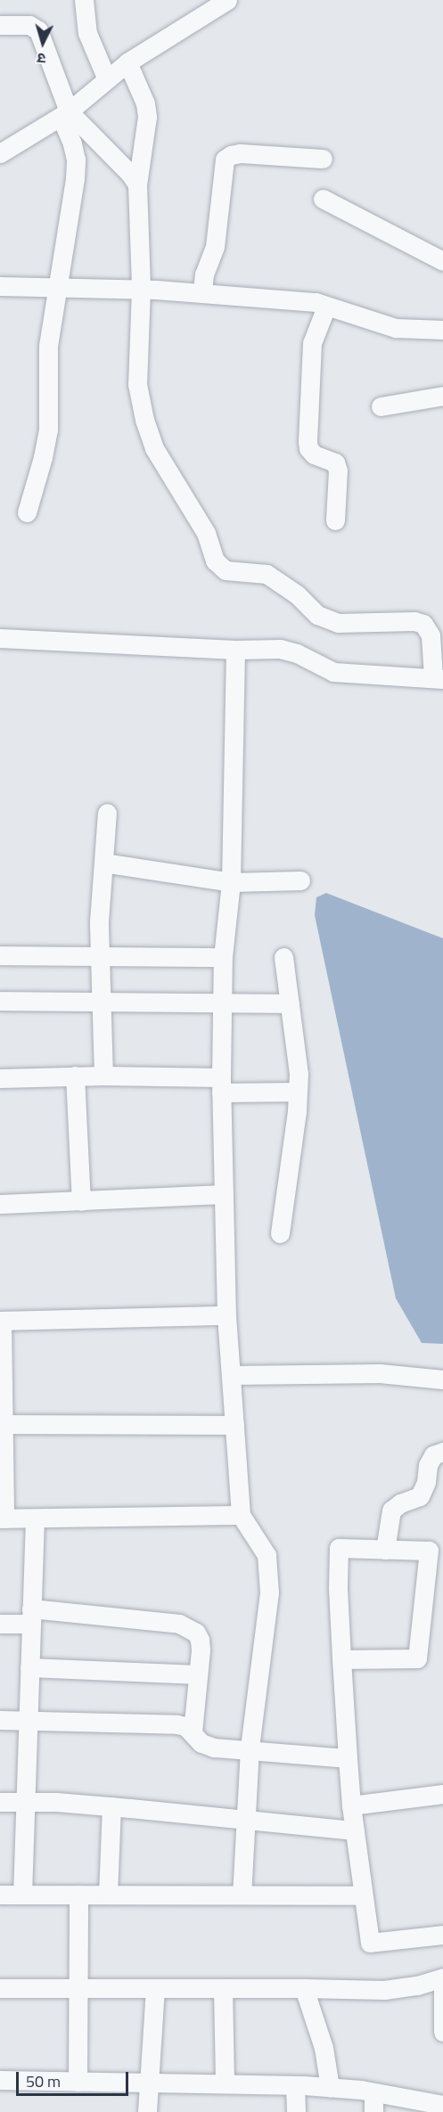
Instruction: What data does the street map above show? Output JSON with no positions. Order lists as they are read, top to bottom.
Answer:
{
  "scale_bar": "50 m",
  "north": "bottom"
}
